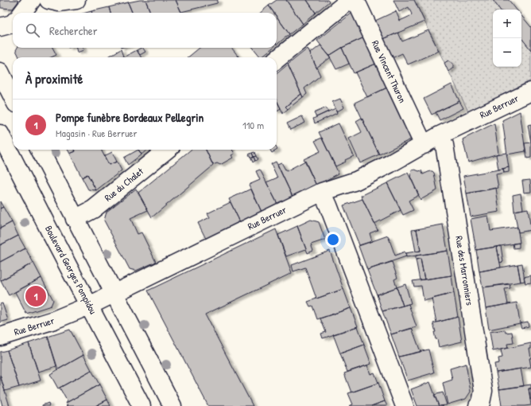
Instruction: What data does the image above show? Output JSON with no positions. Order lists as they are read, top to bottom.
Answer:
{
  "streets": {
    "street": [
      "Rue Vincent Thuron",
      "Rue Berruer",
      "Rue du Chalet",
      "Boulevard Georges Pompidou",
      "Rue des Marronniers"
    ]
  },
  "crossings": [
    ["Rue Vincent Thuron", "Rue Berruer"],
    ["Rue Berruer", "Boulevard Georges Pompidou"],
    ["Rue Berruer", "Rue des Marronniers"]
  ],
  "page": {
    "map_buttons": ["+", "−"],
    "search": "Rechercher",
    "heading": "À proximité",
    "list": [
      {
        "mark": "1",
        "name": "Pompe funèbre Bordeaux Pellegrin",
        "note": "Magasin · Rue Berruer",
        "value": "110 m"
      }
    ],
    "pins": "1"
  }
}
